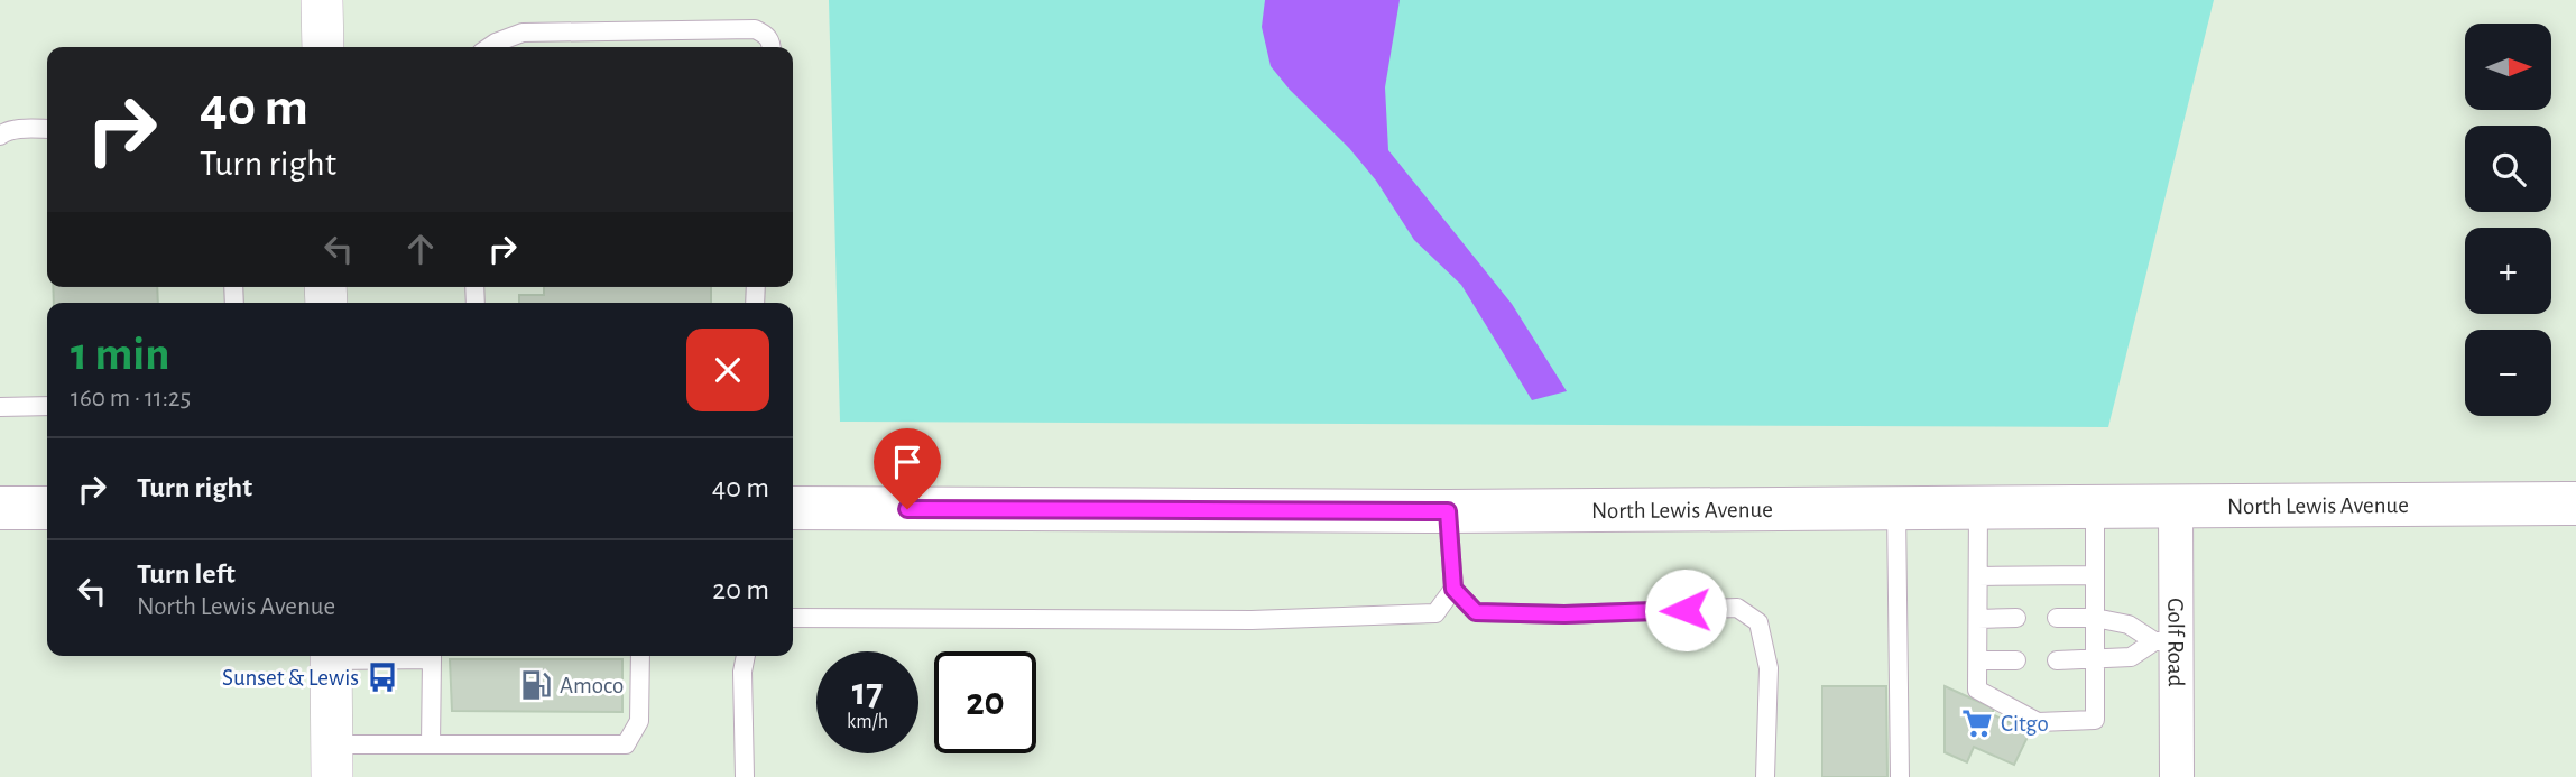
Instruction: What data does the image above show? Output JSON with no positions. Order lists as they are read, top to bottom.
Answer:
{
  "streets": {
    "main road": ["North Lewis Avenue"],
    "street": ["Golf Road"]
  },
  "crossings": [
    ["North Lewis Avenue", "Golf Road"]
  ],
  "places": {
    "bus stop": ["Sunset & Lewis"],
    "fuel station": ["Amoco"],
    "supermarket": ["Citgo"]
  },
  "north": "right",
  "page": {
    "map_buttons": ["+", "−"],
    "turn": ["40 m", "Turn right"],
    "heading": ["1 min", "160 m · 11:25"],
    "list": [
      {
        "name": "Turn right",
        "value": "40 m"
      },
      {
        "name": "Turn left",
        "note": "North Lewis Avenue",
        "value": "20 m"
      }
    ],
    "speed": "17 km/h",
    "limit": "20"
  }
}
